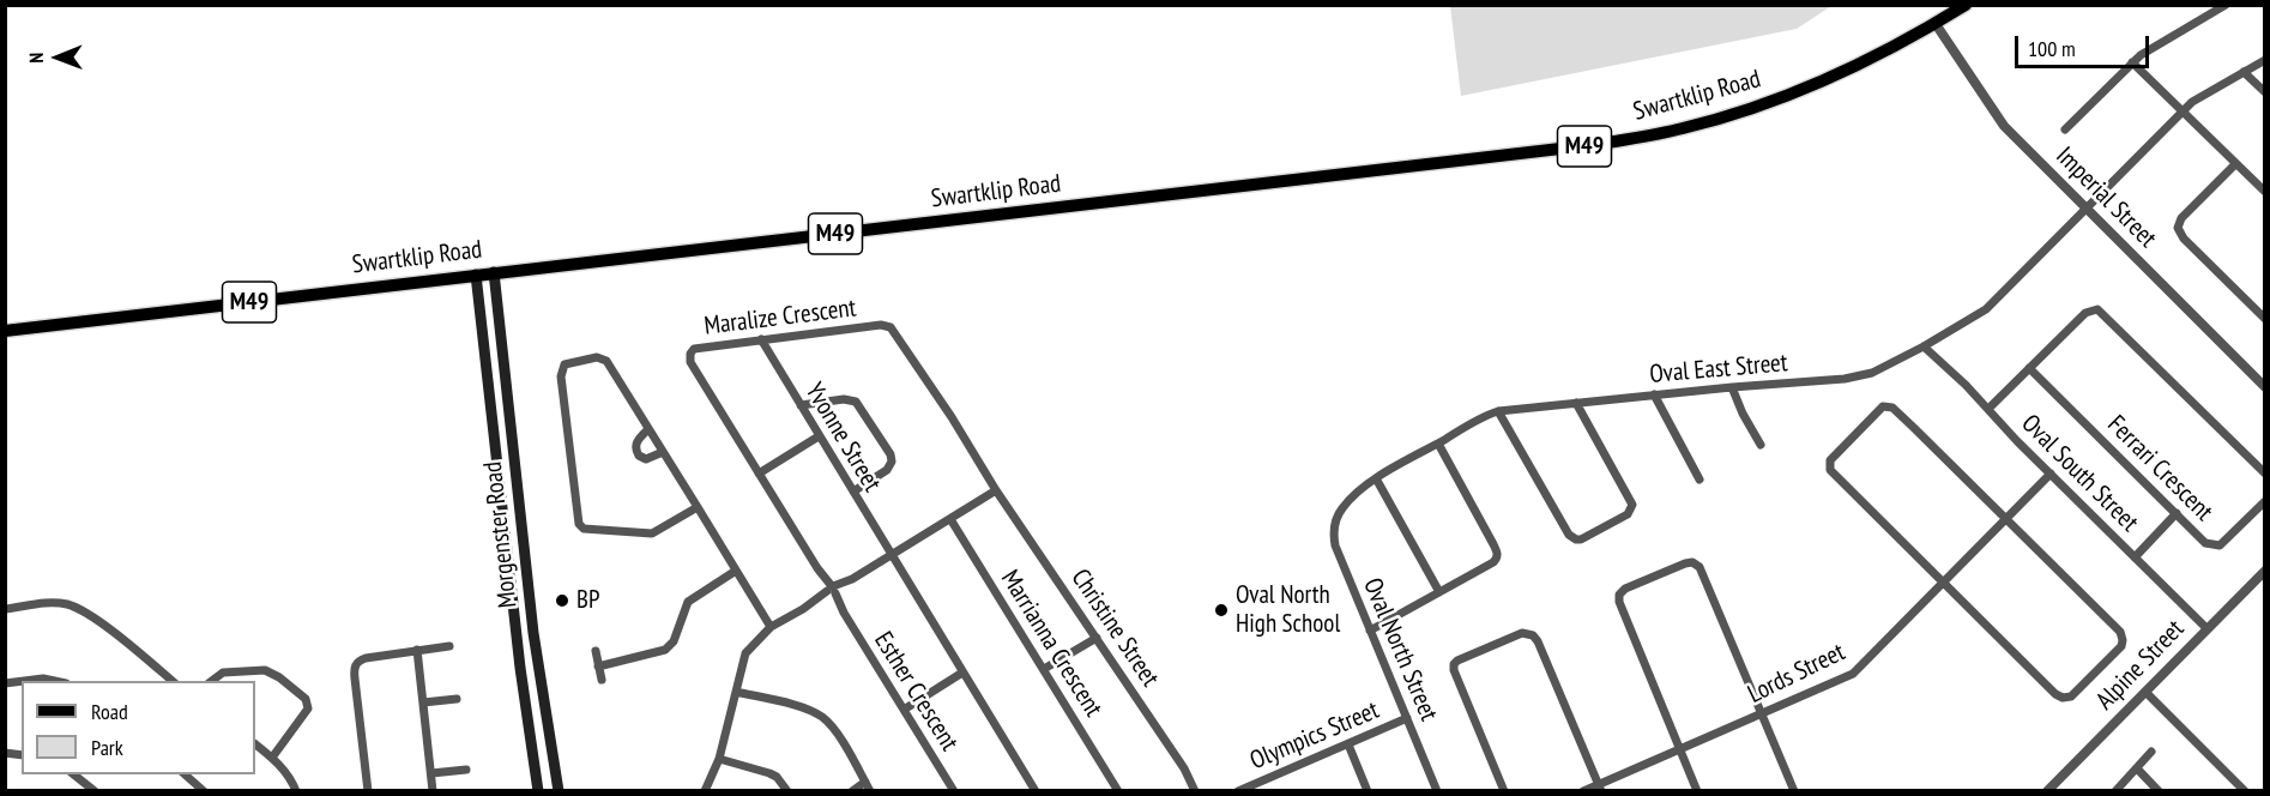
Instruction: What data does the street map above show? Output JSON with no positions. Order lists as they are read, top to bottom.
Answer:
{
  "streets": {
    "main road": ["Swartklip Road", "M49", "Morgenster Road"],
    "street": [
      "Imperial Street",
      "Maralize Crescent",
      "Oval East Street",
      "Yvonne Street",
      "Ferrari Crescent",
      "Oval South Street",
      "Christine Street",
      "Marrianna Crescent",
      "Oval North Street",
      "Alpine Street",
      "Lords Street",
      "Esther Crescent",
      "Olympics Street"
    ]
  },
  "crossings": [
    ["Swartklip Road", "Imperial Street"],
    ["Swartklip Road", "Morgenster Road"],
    ["Imperial Street", "Oval East Street"],
    ["Maralize Crescent", "Yvonne Street"],
    ["Maralize Crescent", "Christine Street"],
    ["Maralize Crescent", "Esther Crescent"],
    ["Oval East Street", "Oval South Street"],
    ["Oval East Street", "Oval North Street"],
    ["Oval South Street", "Alpine Street"],
    ["Oval South Street", "Lords Street"],
    ["Oval North Street", "Olympics Street"]
  ],
  "places": ["BP", "Oval North High School"],
  "legend": ["Road", "Park"],
  "scale_bar": "100 m",
  "north": "left"
}
